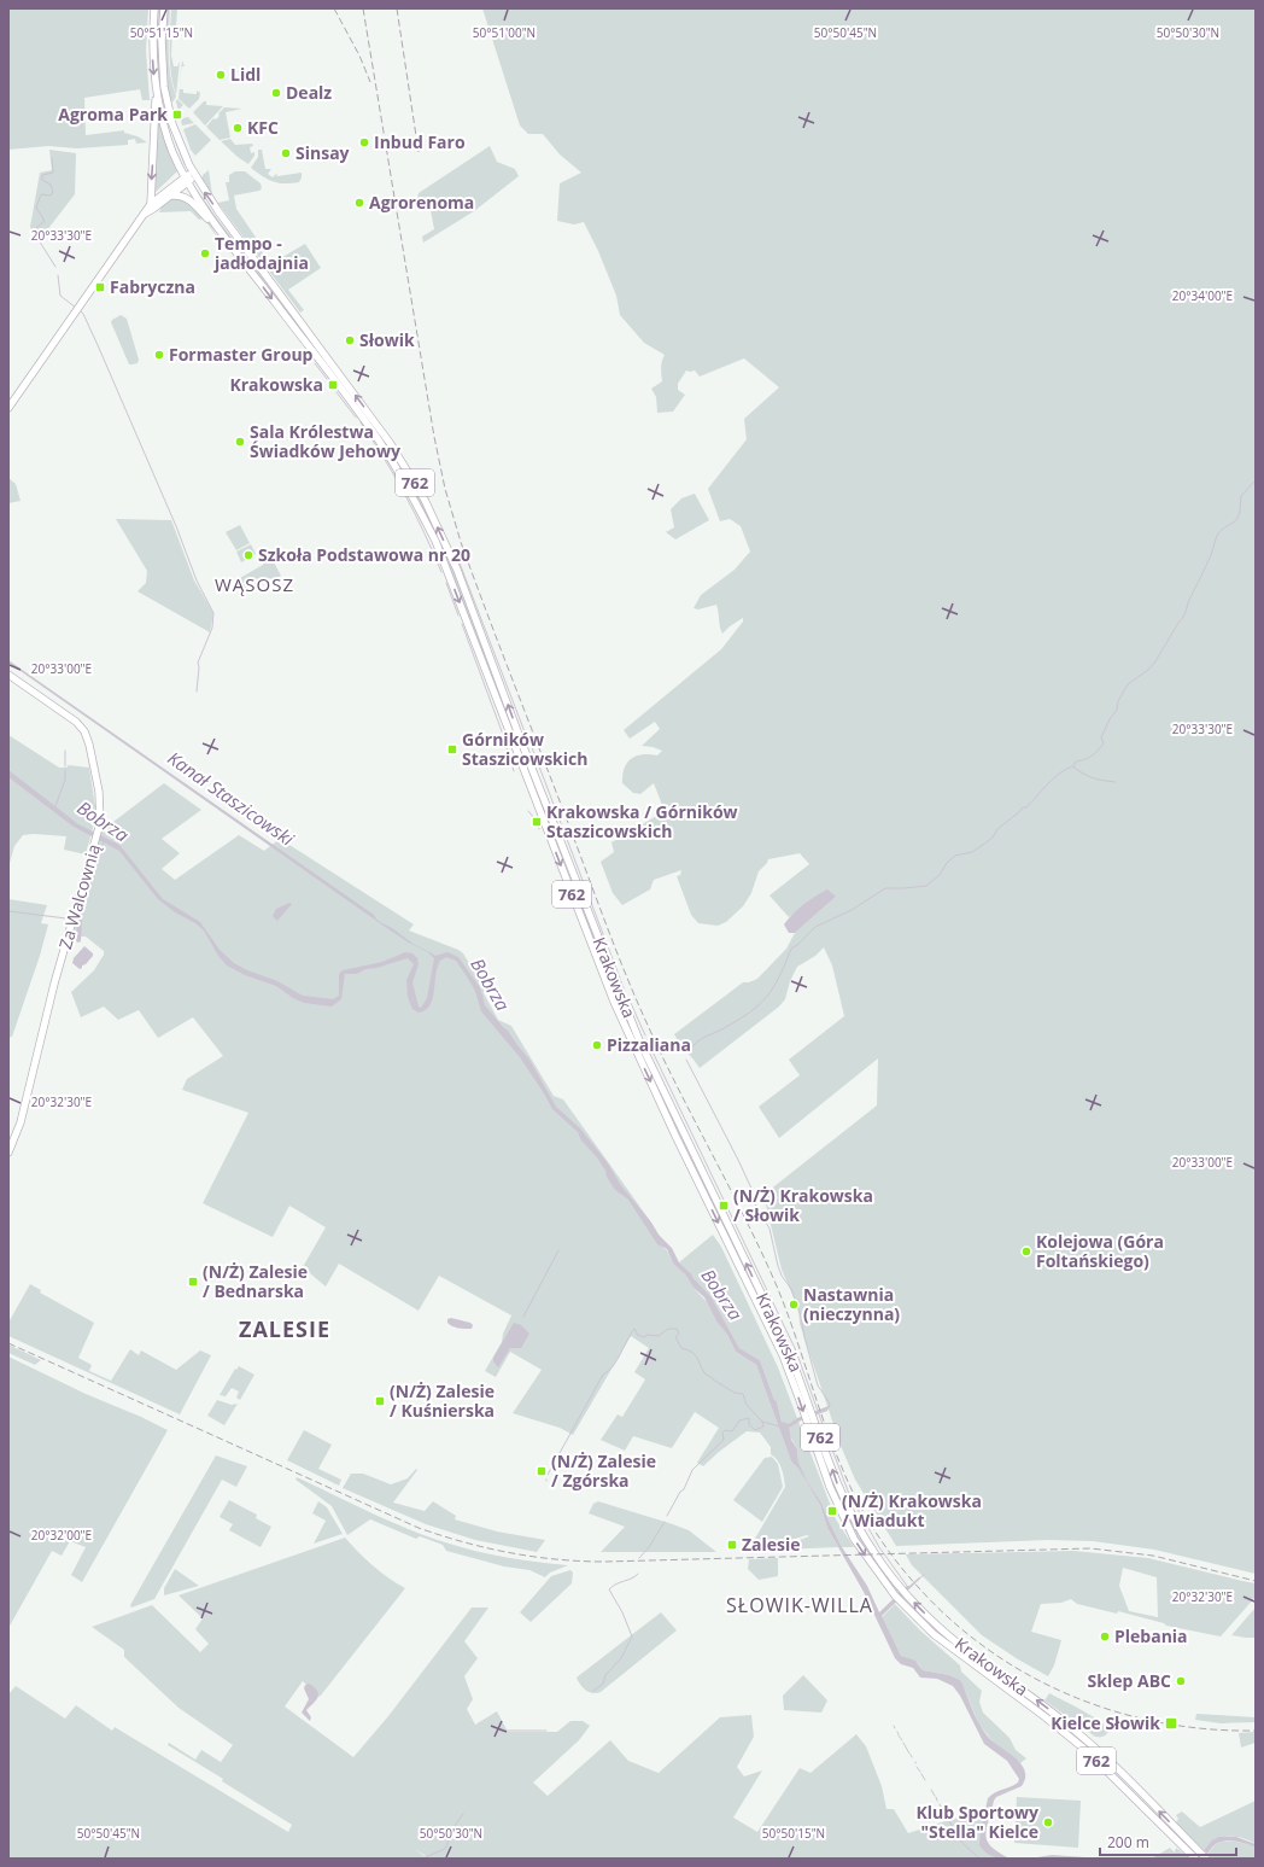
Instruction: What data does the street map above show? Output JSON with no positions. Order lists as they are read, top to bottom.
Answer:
{
  "streets": {
    "main road": ["762", "Za Walcownią", "Krakowska"]
  },
  "districts": ["WĄSOSZ", "ZALESIE", "SŁOWIK-WILLA"],
  "water": ["Kanał Staszicowski", "Bobrza"],
  "places": {
    "other": [
      "Lidl",
      "Dealz",
      "KFC",
      "Inbud Faro",
      "Sinsay",
      "Agrorenoma",
      "Tempo - jadłodajnia",
      "Słowik",
      "Formaster Group",
      "Sala Królestwa Świadków Jehowy",
      "Szkoła Podstawowa nr 20",
      "Pizzaliana",
      "Kolejowa (Góra Foltańskiego)",
      "Nastawnia (nieczynna)",
      "Plebania",
      "Sklep ABC",
      "Klub Sportowy \"Stella\" Kielce"
    ],
    "transit": [
      "Agroma Park",
      "Fabryczna",
      "Krakowska",
      "Górników Staszicowskich",
      "Krakowska / Górników Staszicowskich",
      "(N/Ż) Krakowska / Słowik",
      "(N/Ż) Zalesie / Bednarska",
      "(N/Ż) Zalesie / Kuśnierska",
      "(N/Ż) Zalesie / Zgórska",
      "(N/Ż) Krakowska / Wiadukt",
      "Zalesie",
      "Kielce Słowik"
    ]
  },
  "scale_bar": "200 m",
  "coordinates": [
    "50°51'15\"N",
    "50°51'00\"N",
    "50°50'45\"N",
    "50°50'30\"N",
    "20°33'30\"E",
    "20°34'00\"E",
    "20°33'00\"E",
    "20°32'30\"E",
    "20°32'00\"E",
    "50°50'15\"N"
  ]
}
